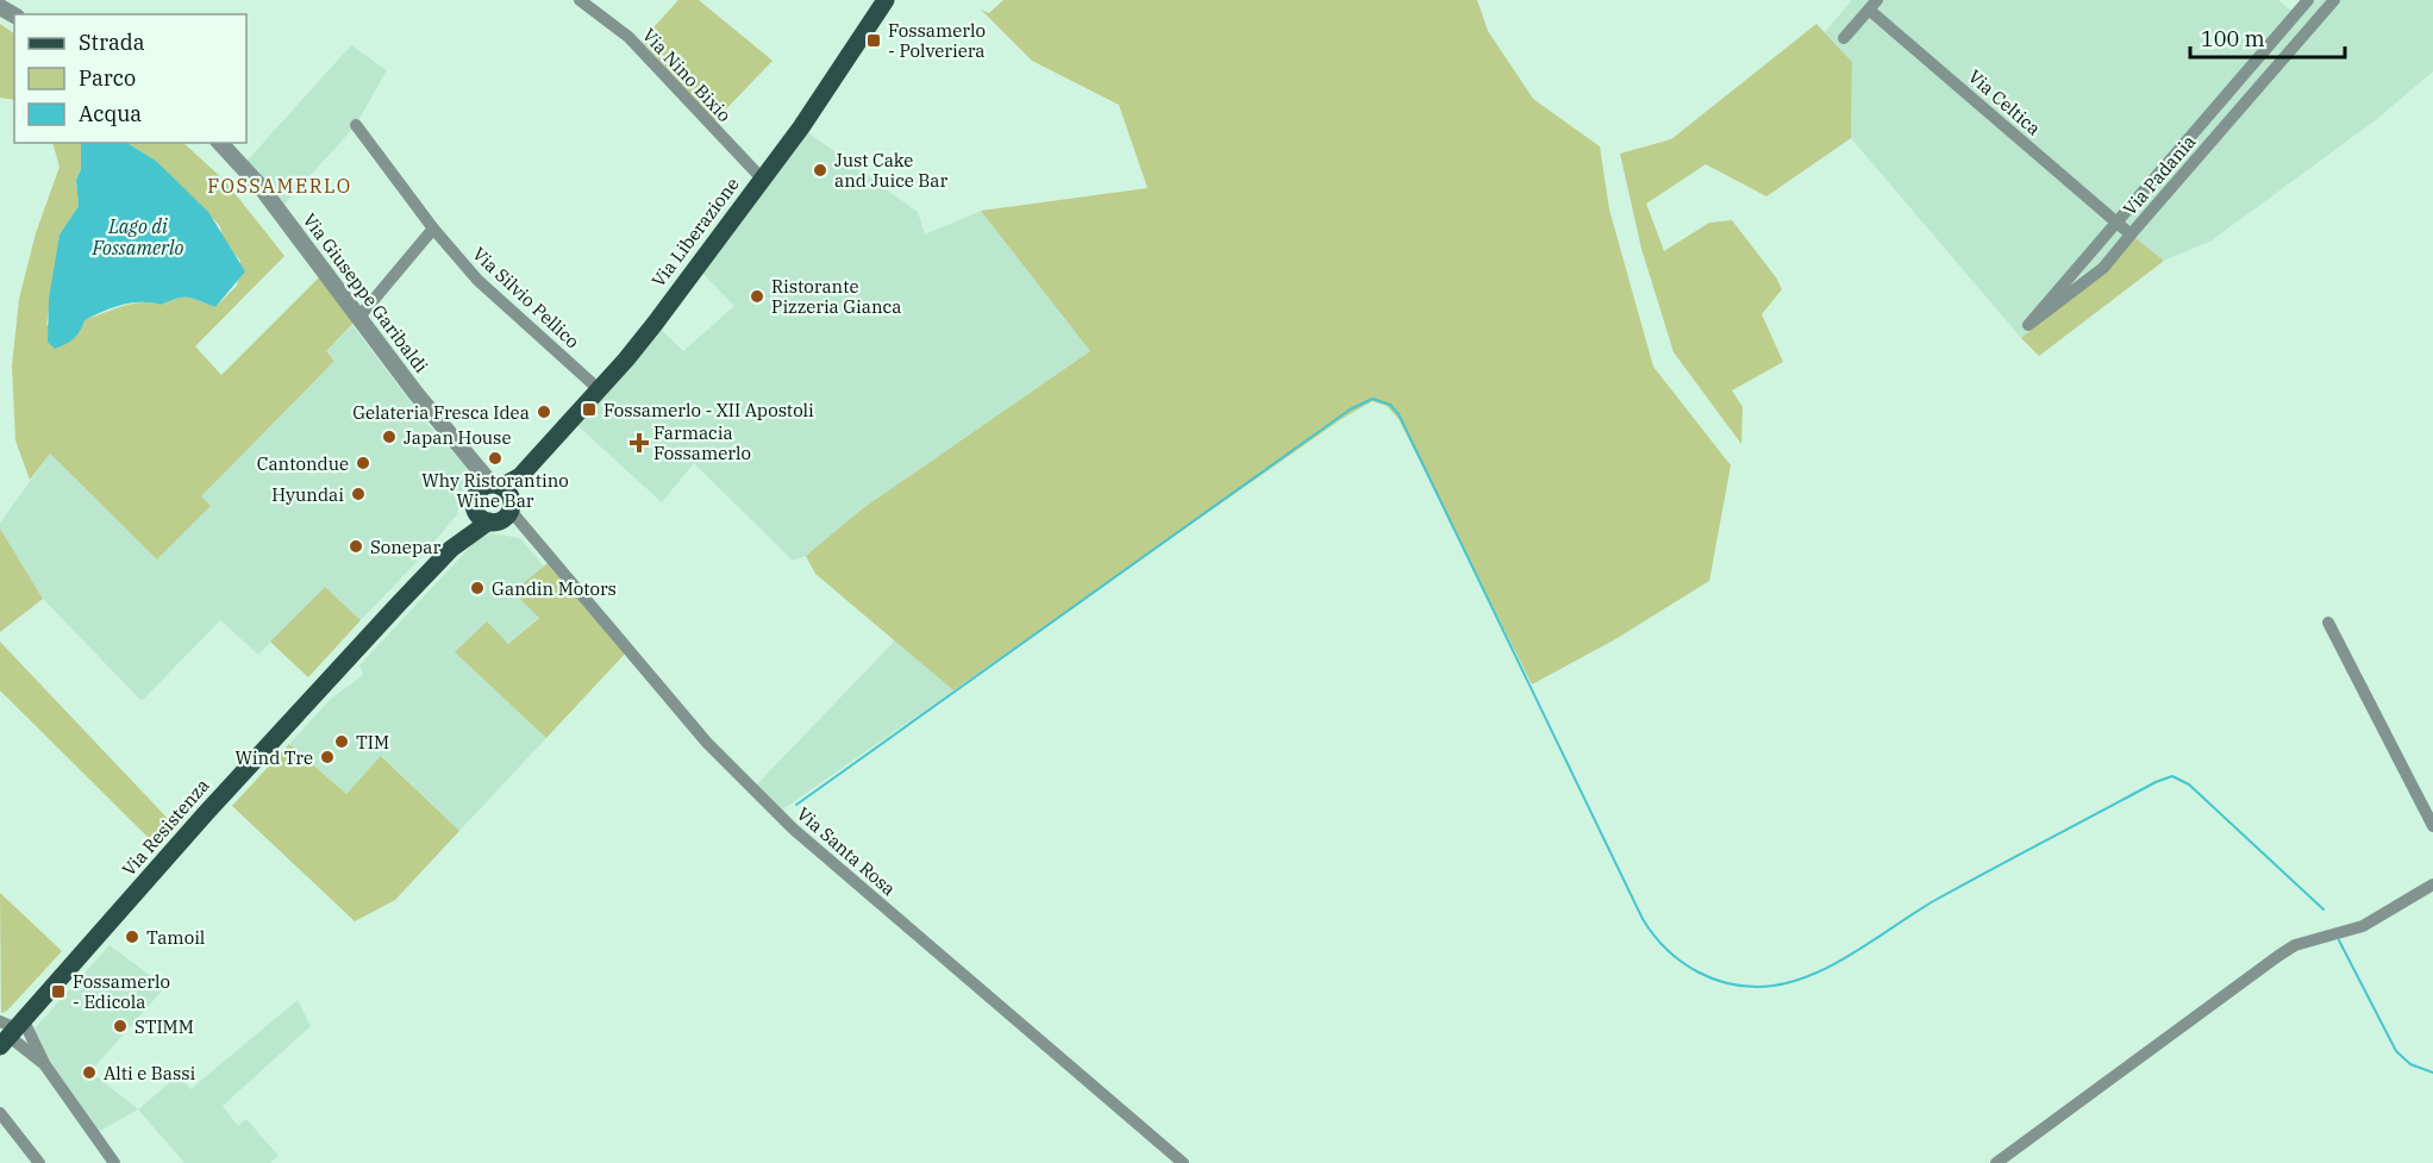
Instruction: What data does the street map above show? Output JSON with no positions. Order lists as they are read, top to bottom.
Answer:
{
  "streets": {
    "main road": ["Via Liberazione", "Via Resistenza"],
    "street": [
      "Via Nino Bixio",
      "Via Celtica",
      "Via Padania",
      "Via Giuseppe Garibaldi",
      "Via Silvio Pellico",
      "Via Santa Rosa"
    ]
  },
  "crossings": [
    ["Via Nino Bixio", "Via Liberazione"],
    ["Via Celtica", "Via Padania"],
    ["Via Liberazione", "Via Giuseppe Garibaldi"],
    ["Via Liberazione", "Via Silvio Pellico"],
    ["Via Liberazione", "Via Resistenza"],
    ["Via Liberazione", "Via Santa Rosa"],
    ["Via Giuseppe Garibaldi", "Via Resistenza"],
    ["Via Giuseppe Garibaldi", "Via Santa Rosa"],
    ["Via Resistenza", "Via Santa Rosa"]
  ],
  "districts": ["FOSSAMERLO"],
  "water": ["Lago di Fossamerlo"],
  "places": {
    "transit": ["Fossamerlo - Polveriera", "Fossamerlo - XII Apostoli", "Fossamerlo - Edicola"],
    "other": [
      "Just Cake and Juice Bar",
      "Ristorante Pizzeria Gianca",
      "Gelateria Fresca Idea",
      "Japan House",
      "Why Ristorantino Wine Bar",
      "Cantondue",
      "Hyundai",
      "Sonepar",
      "Gandin Motors",
      "TIM",
      "Wind Tre",
      "Tamoil",
      "STIMM",
      "Alti e Bassi"
    ],
    "health": ["Farmacia Fossamerlo"]
  },
  "legend": ["Strada", "Parco", "Acqua"],
  "scale_bar": "100 m"
}
